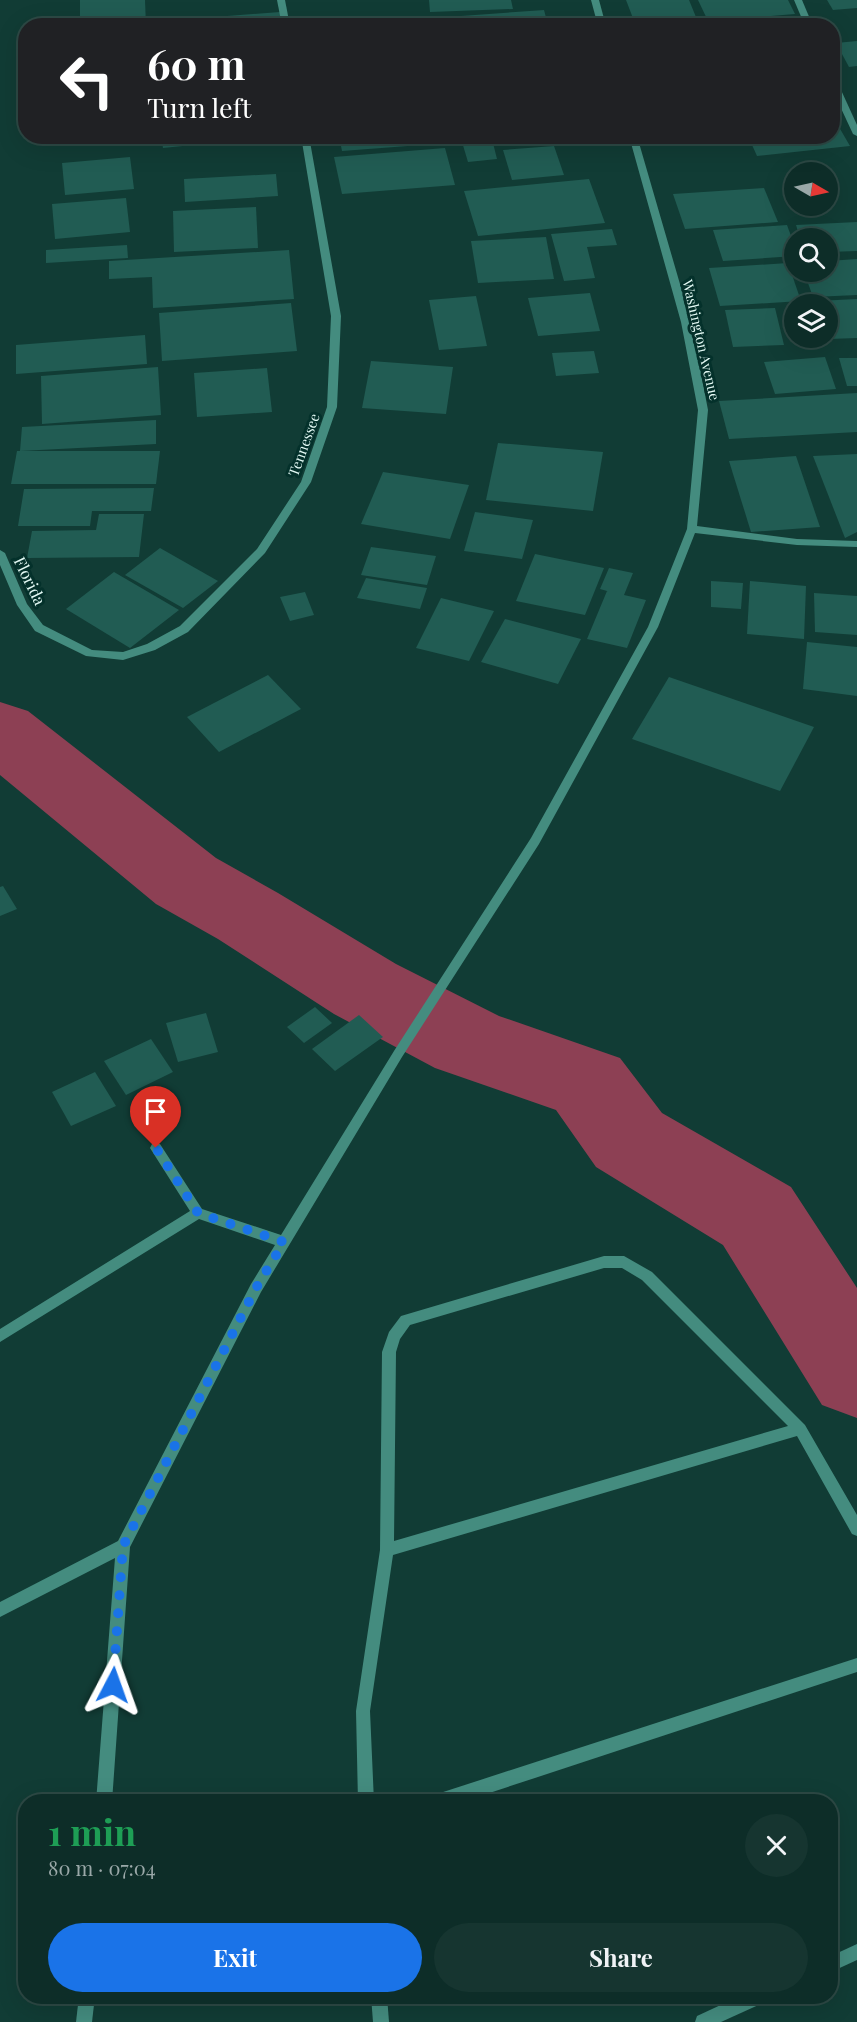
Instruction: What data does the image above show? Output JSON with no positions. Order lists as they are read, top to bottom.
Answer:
{
  "streets": {
    "street": ["Washington Avenue", "Tennessee", "Florida"]
  },
  "crossings": [
    ["Tennessee", "Florida"]
  ],
  "north": "right",
  "page": {
    "turn": ["60 m", "Turn left"],
    "heading": ["1 min", "80 m · 07:04"],
    "buttons": ["Exit", "Share"]
  }
}
